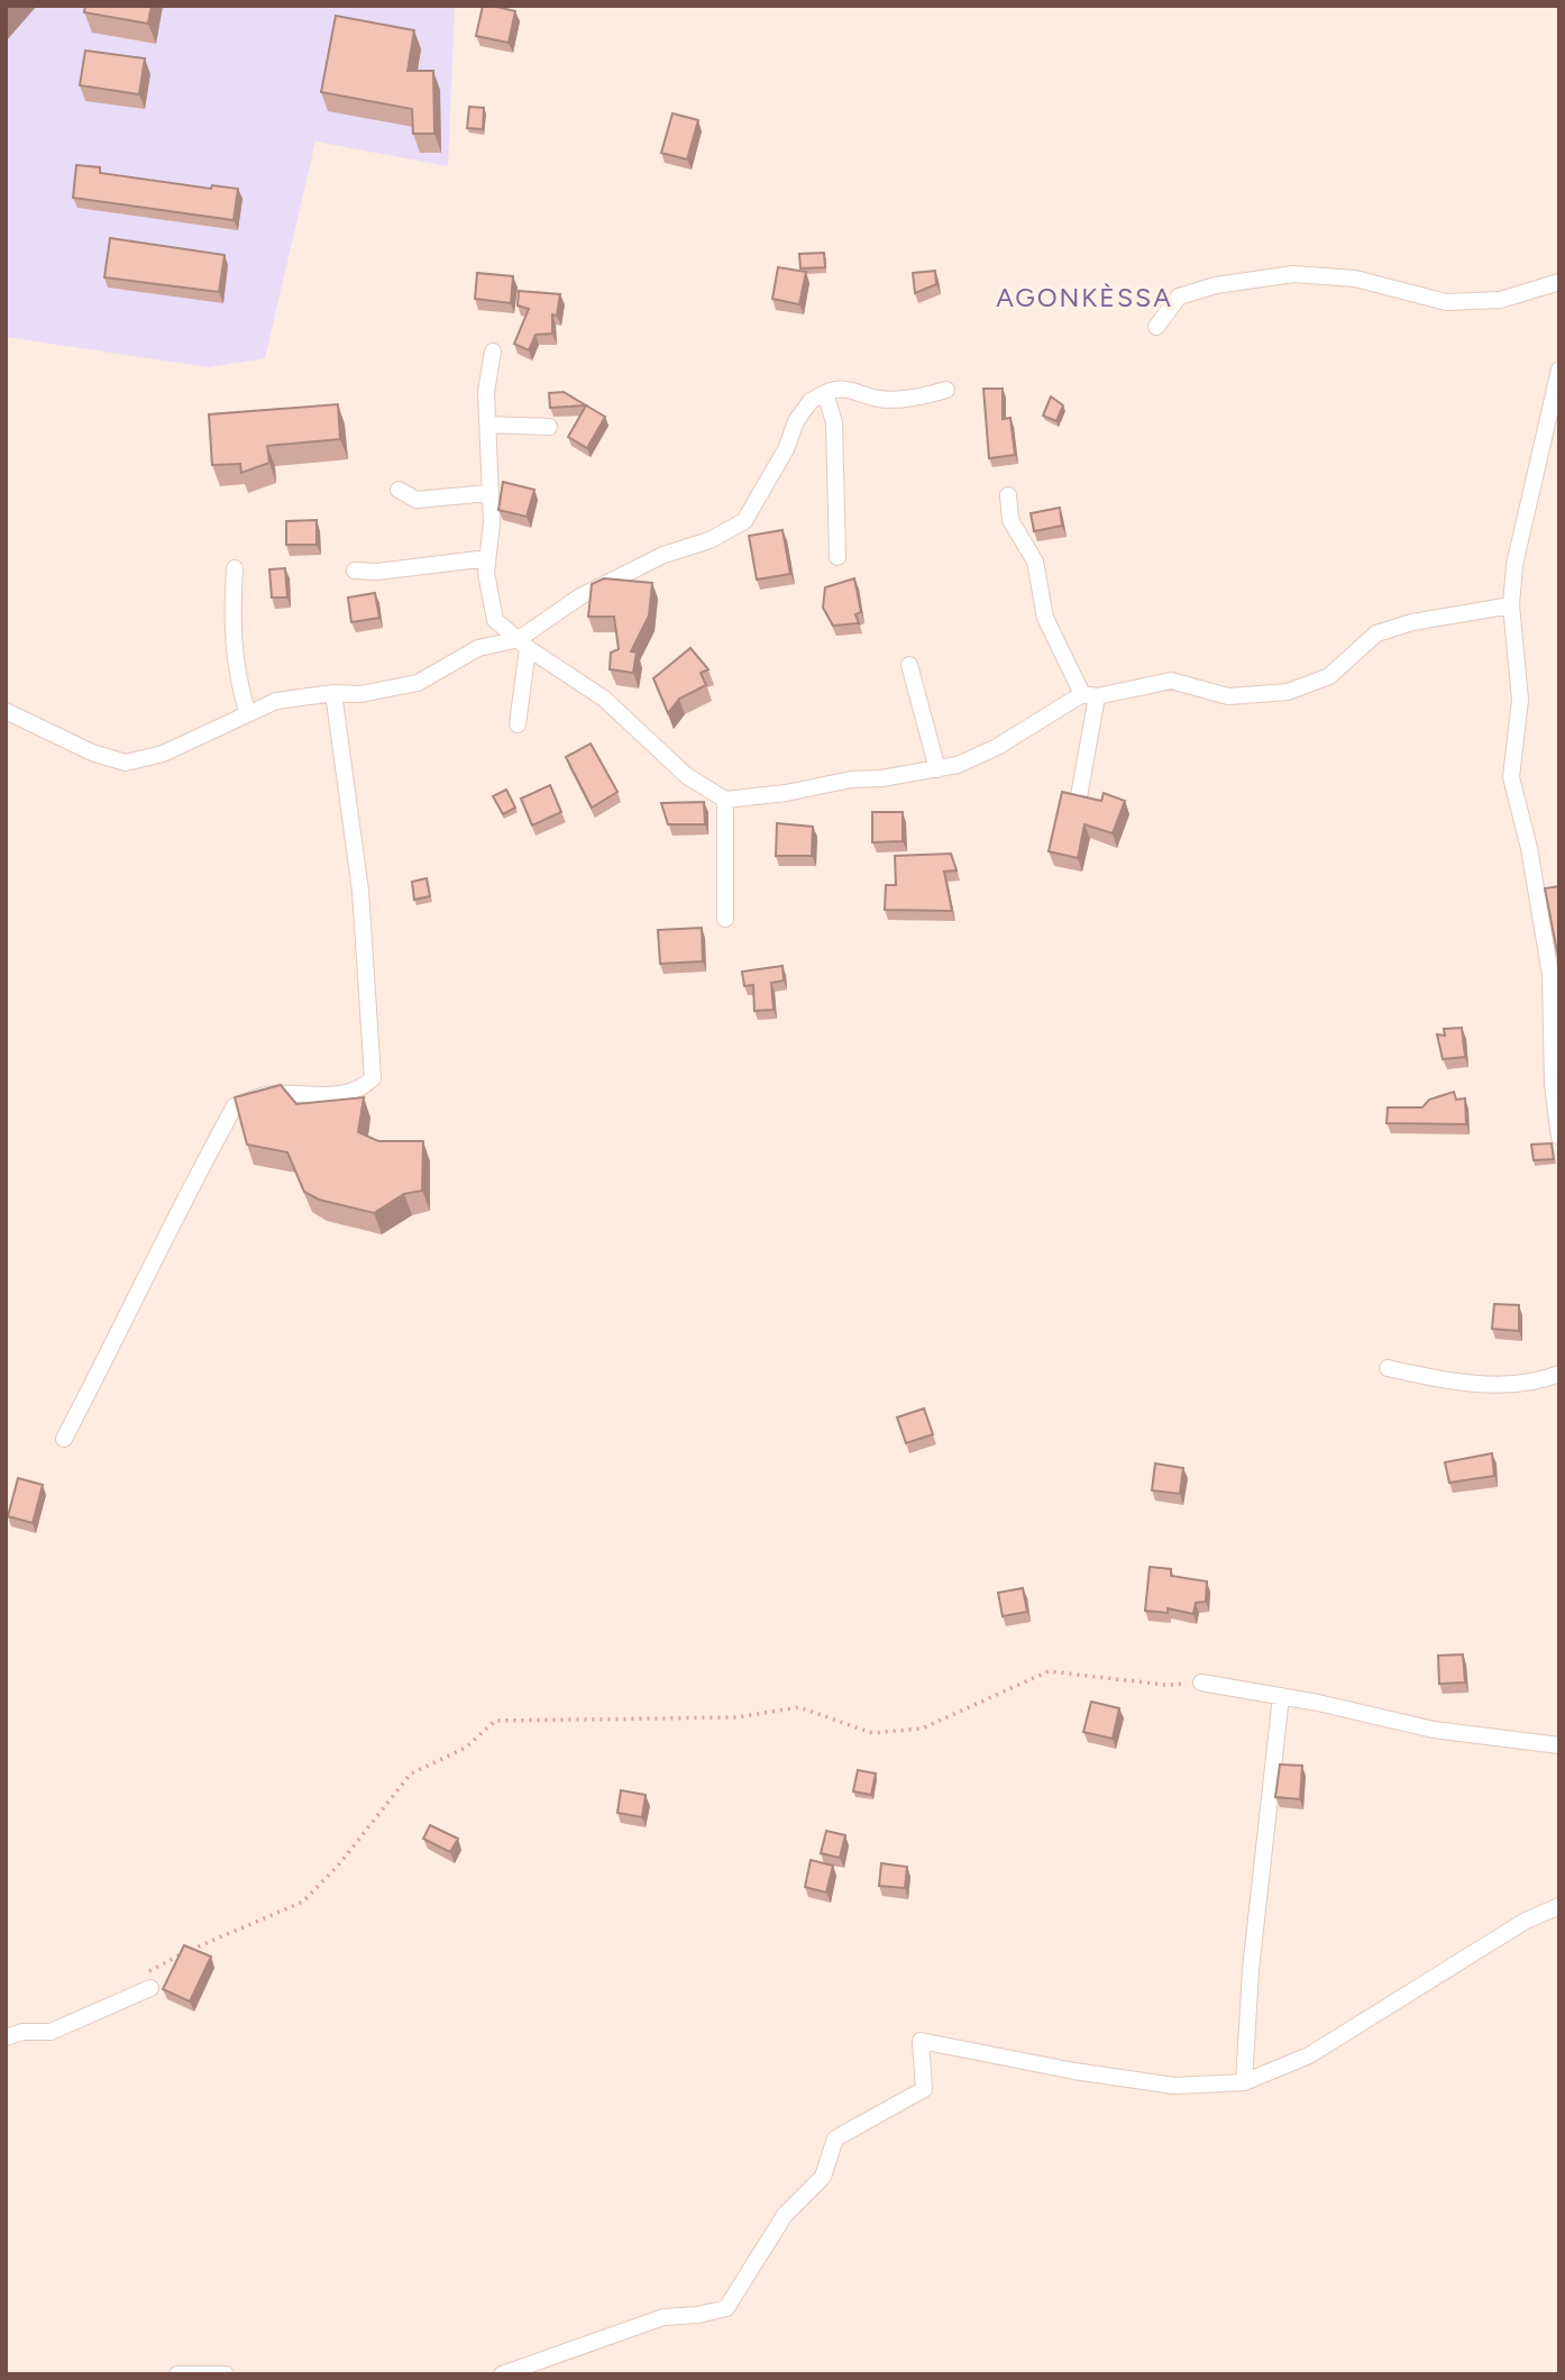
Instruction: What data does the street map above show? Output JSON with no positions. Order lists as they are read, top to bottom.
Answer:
{
  "districts": ["AGONKÈSSA"]
}
